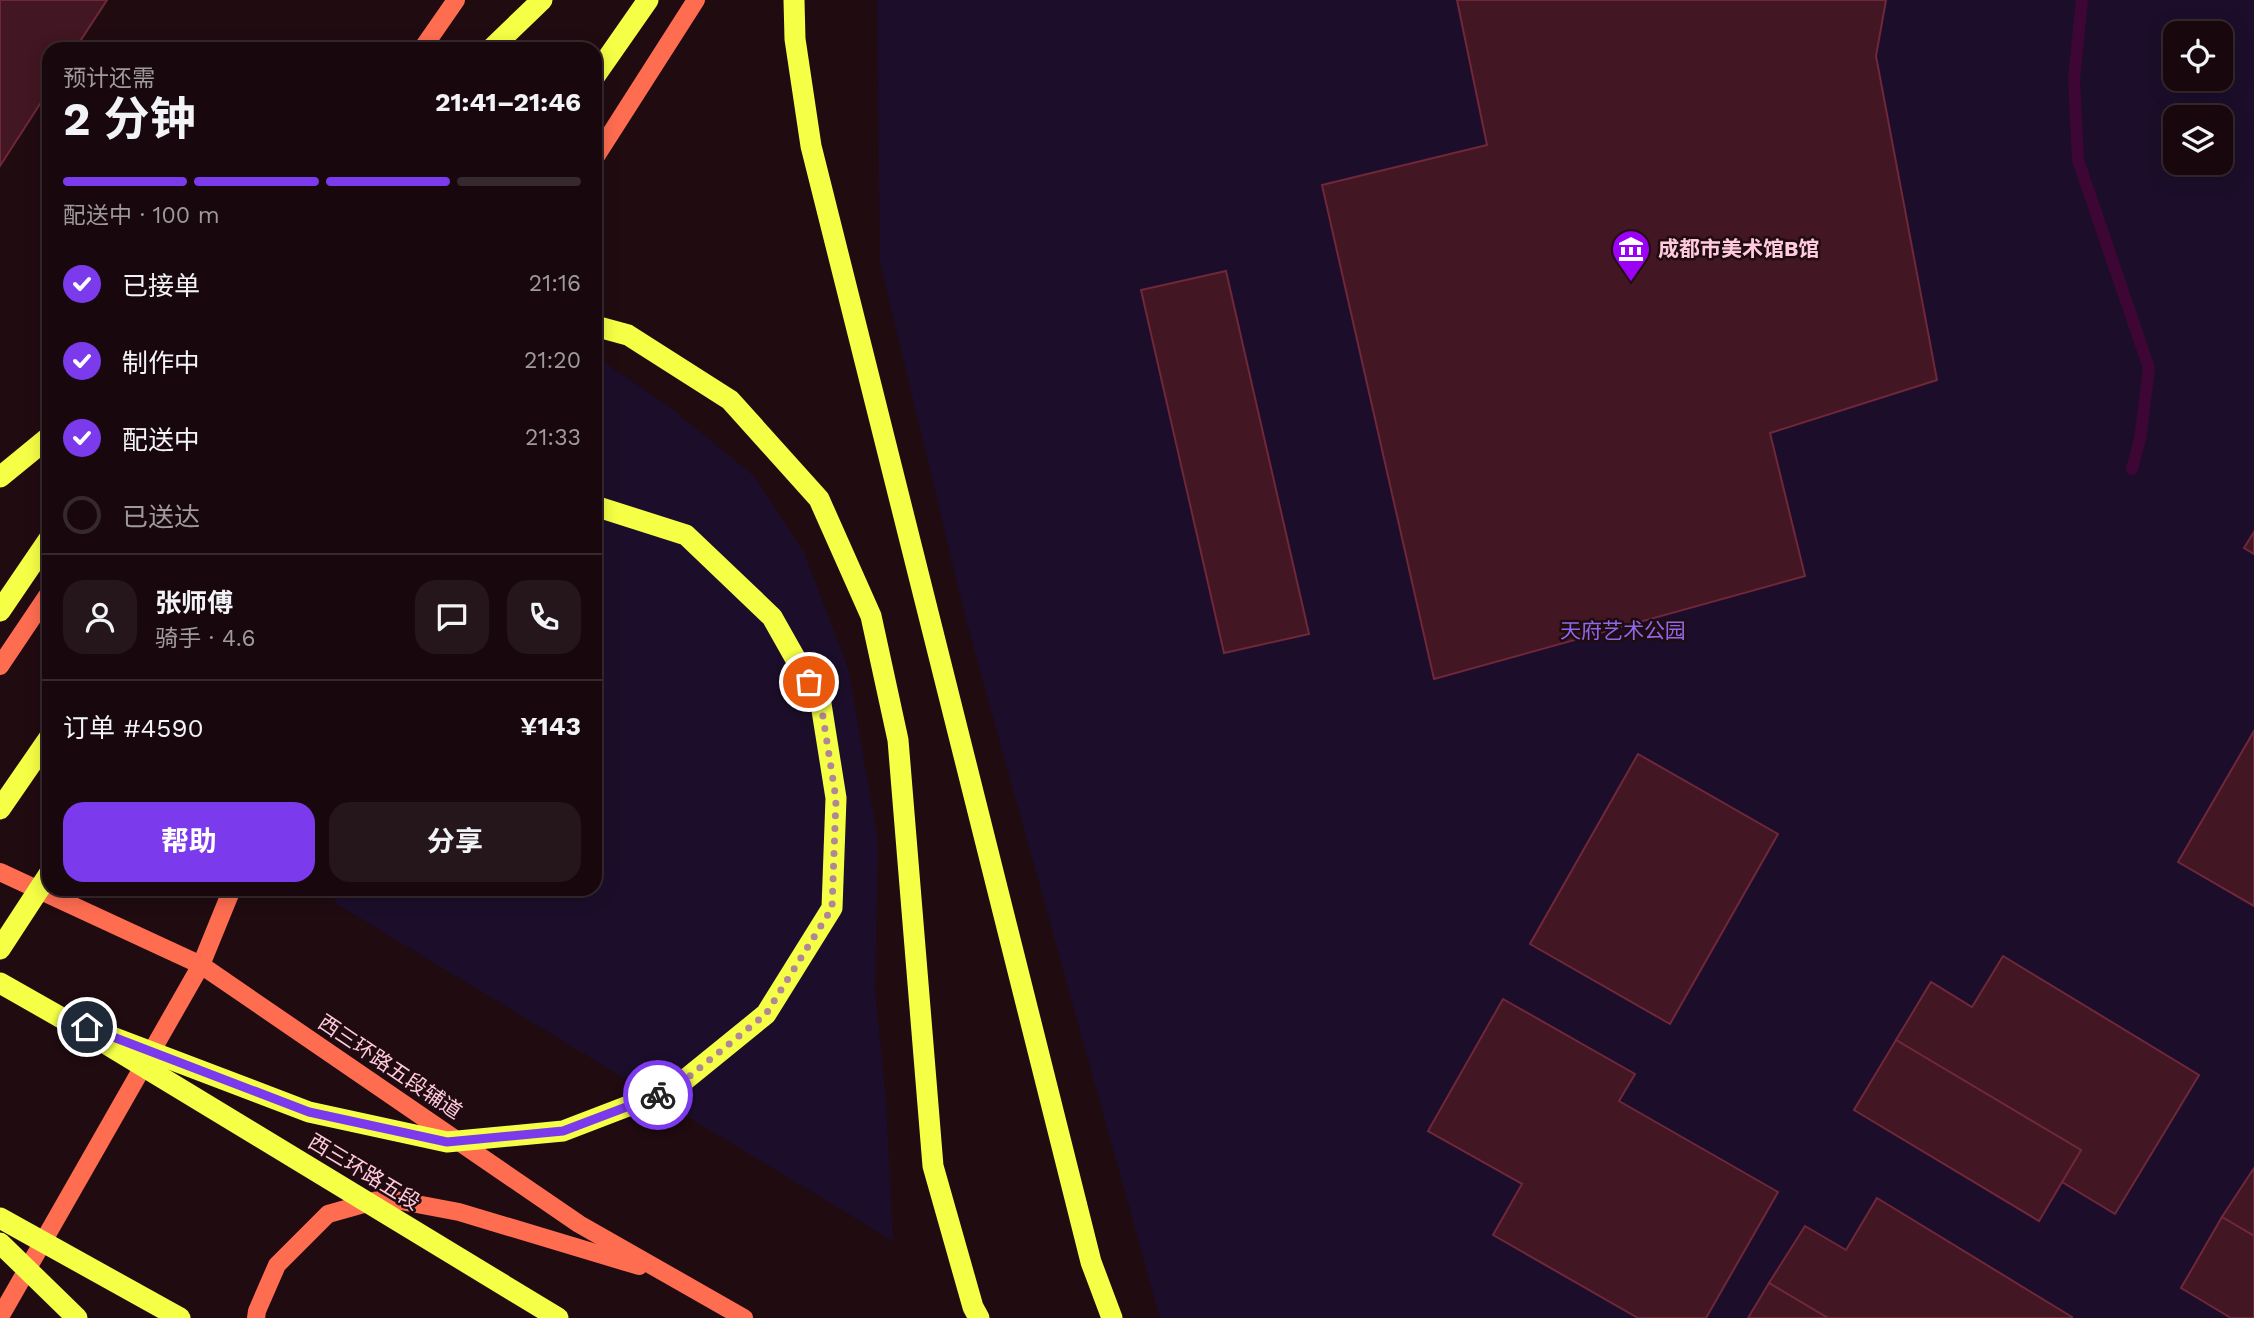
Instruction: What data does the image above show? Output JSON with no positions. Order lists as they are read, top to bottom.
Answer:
{
  "streets": {
    "highway": ["西三环路五段"],
    "main road": ["西三环路五段辅道"]
  },
  "parks": ["天府艺术公园"],
  "places": {
    "museum": ["成都市美术馆B馆"]
  },
  "page": {
    "heading": ["2 分钟", "预计还需", "21:41–21:46"],
    "panel": [
      "张师傅",
      "骑手 · 4.6",
      "订单 #4590",
      "¥143"
    ],
    "bar": "配送中 · 100 m",
    "list": [
      ["已接单", "21:16"],
      ["制作中", "21:20"],
      ["配送中", "21:33"],
      "已送达"
    ],
    "buttons": ["帮助", "分享"]
  }
}
